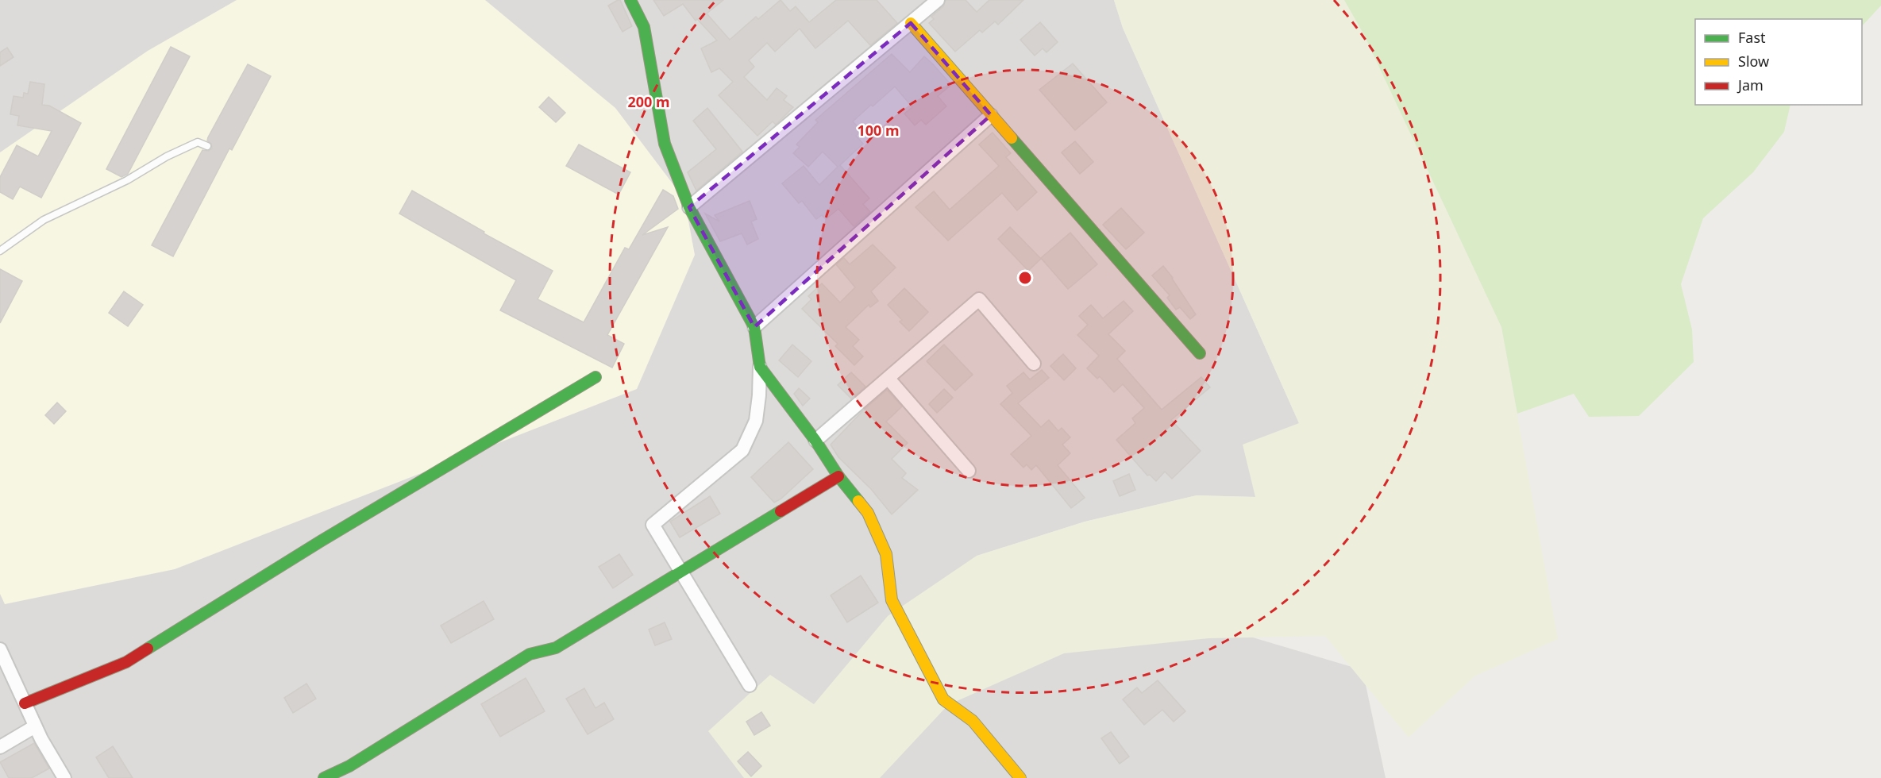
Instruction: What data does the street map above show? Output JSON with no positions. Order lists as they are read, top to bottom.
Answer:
{
  "legend": ["Fast", "Slow", "Jam"],
  "rings": ["200 m", "100 m"]
}
